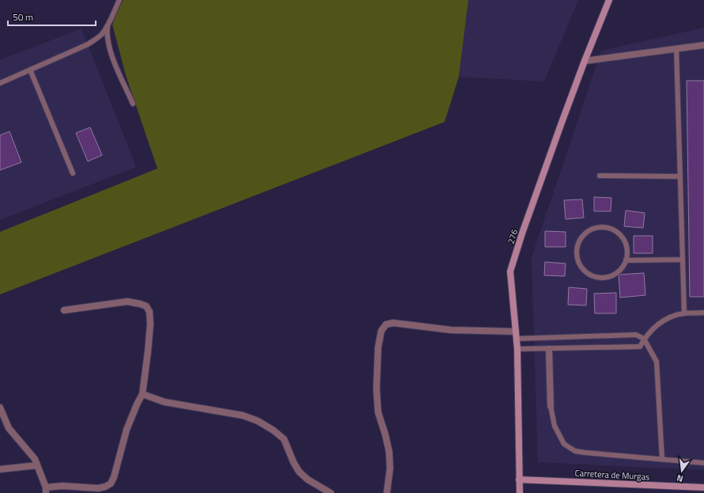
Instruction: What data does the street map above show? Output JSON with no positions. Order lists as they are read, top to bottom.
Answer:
{
  "streets": {
    "main road": ["276", "Carretera de Murgas"]
  },
  "crossings": [
    ["276", "Carretera de Murgas"]
  ],
  "scale_bar": "50 m",
  "north": "bottom"
}
